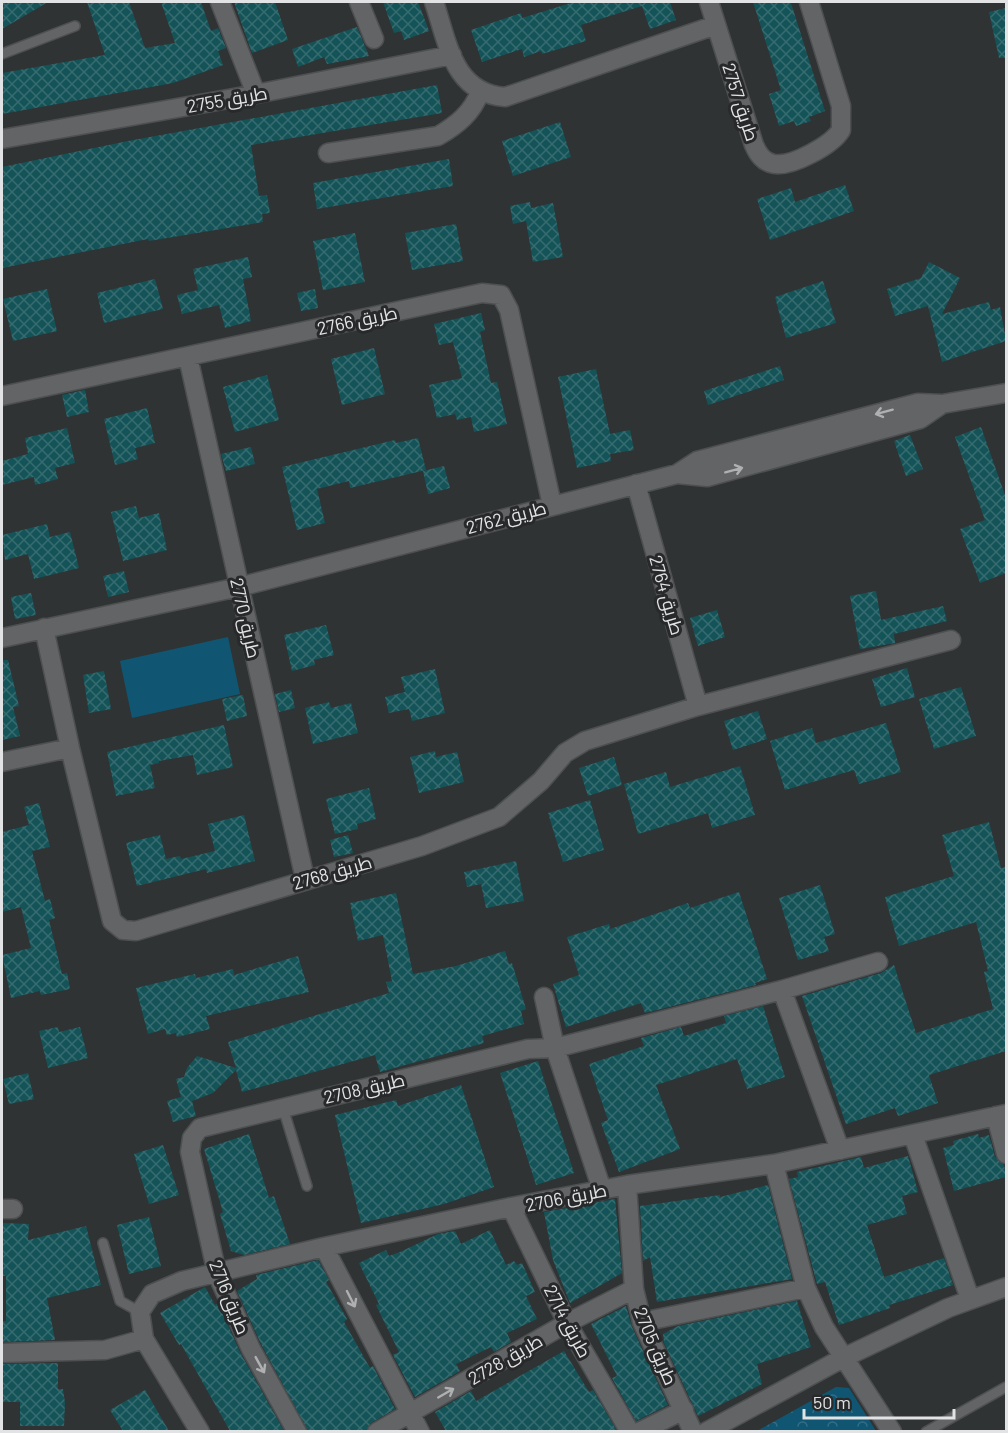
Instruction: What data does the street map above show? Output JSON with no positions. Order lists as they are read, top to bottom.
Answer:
{
  "streets": {
    "street": [
      "طريق 2755",
      "طريق 2757",
      "طريق 2766",
      "طريق 2762",
      "طريق 2764",
      "طريق 2770",
      "طريق 2768",
      "طريق 2708",
      "طريق 2706",
      "طريق 2716",
      "طريق 2714",
      "طريق 2705",
      "طريق 2728"
    ]
  },
  "crossings": [
    ["طريق 2766", "طريق 2762"],
    ["طريق 2766", "طريق 2770"],
    ["طريق 2762", "طريق 2764"],
    ["طريق 2762", "طريق 2770"],
    ["طريق 2762", "طريق 2768"],
    ["طريق 2764", "طريق 2768"],
    ["طريق 2770", "طريق 2768"],
    ["طريق 2708", "طريق 2716"],
    ["طريق 2706", "طريق 2716"],
    ["طريق 2706", "طريق 2714"],
    ["طريق 2706", "طريق 2705"],
    ["طريق 2714", "طريق 2728"],
    ["طريق 2705", "طريق 2728"]
  ],
  "one_way": ["طريق 2728"],
  "scale_bar": "50 m"
}
